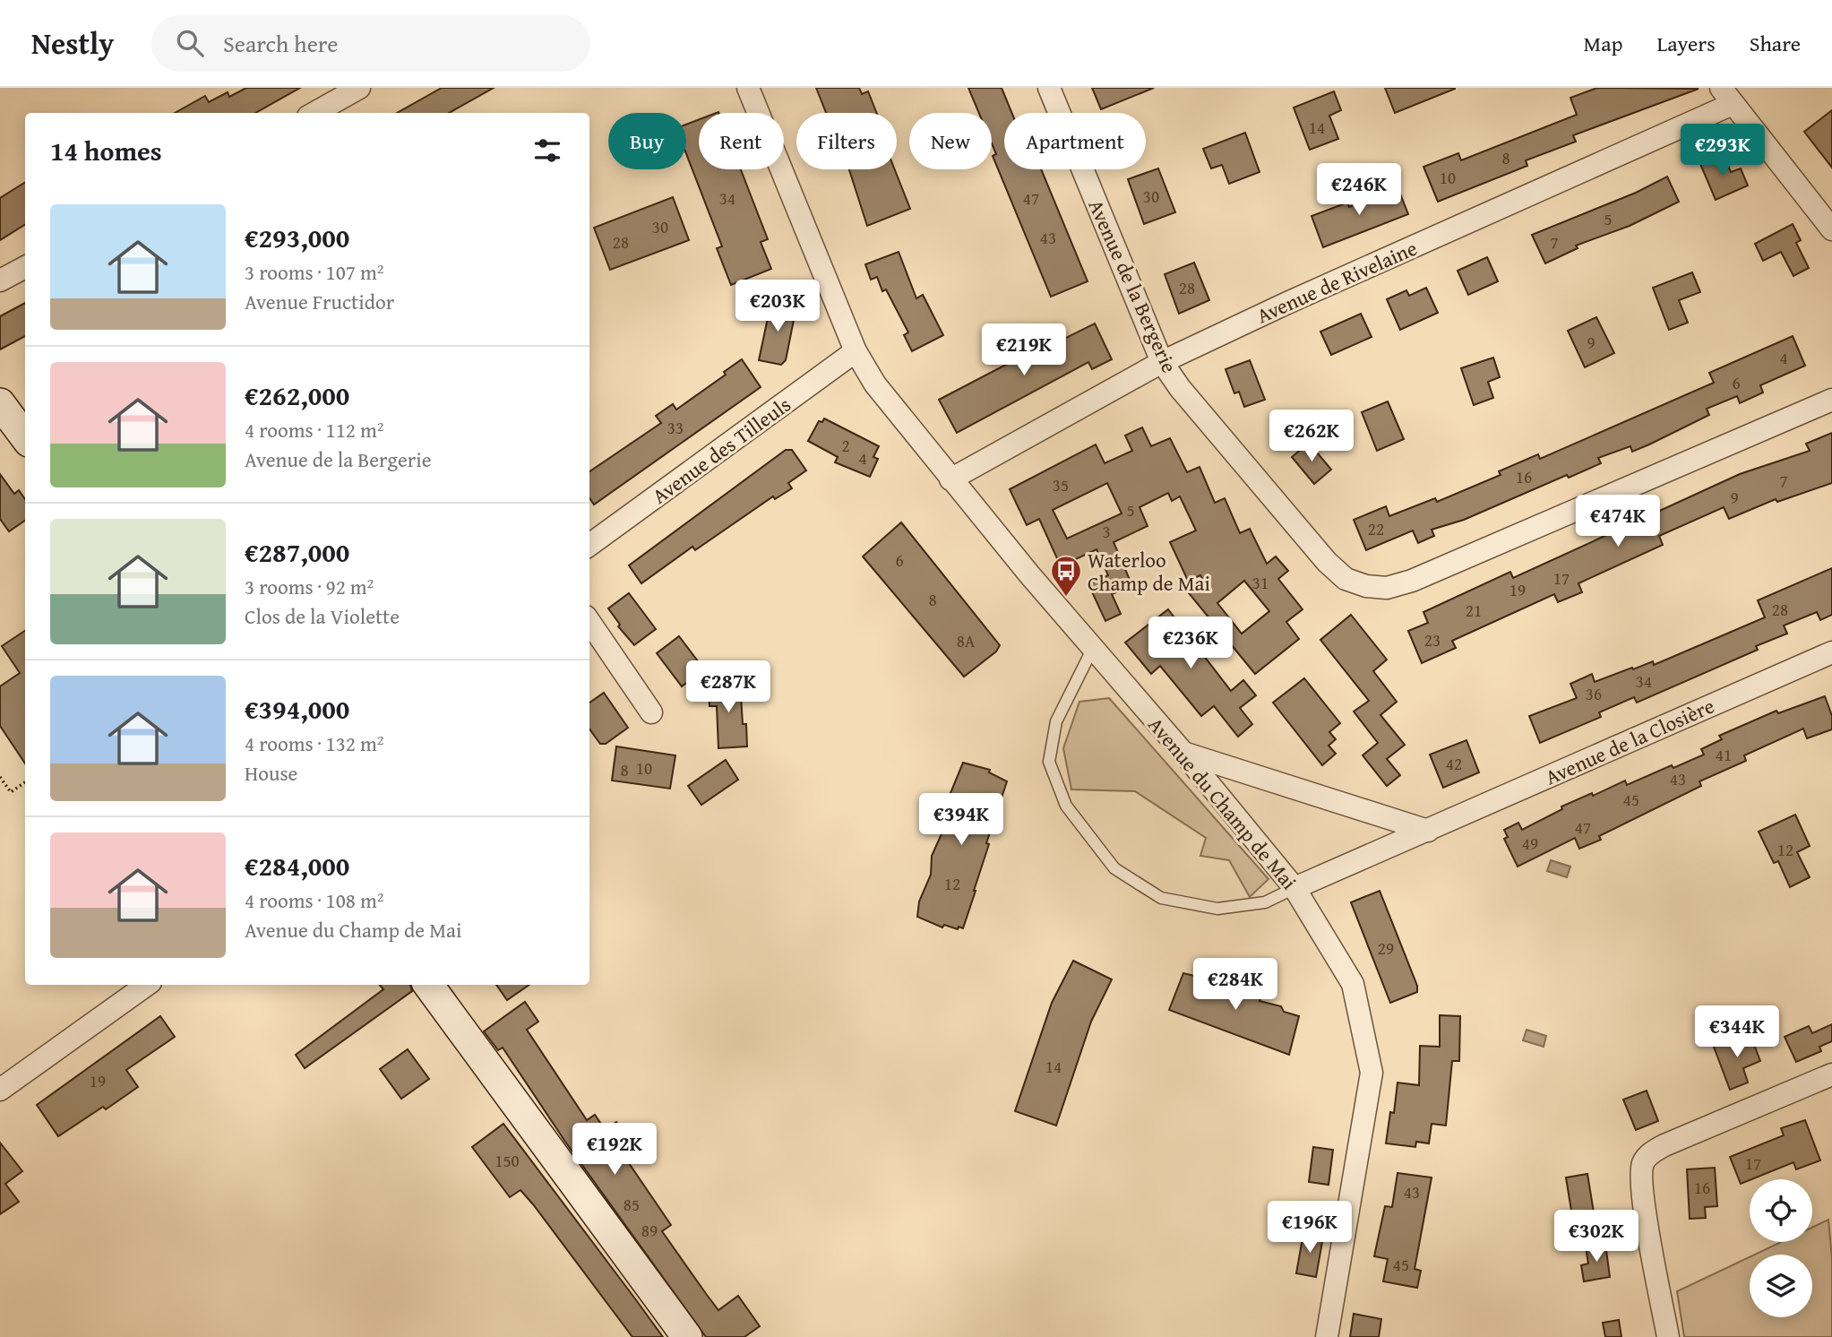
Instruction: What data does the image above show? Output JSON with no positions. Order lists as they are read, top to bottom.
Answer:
{
  "streets": {
    "street": [
      "Avenue de Rivelaine",
      "Avenue de la Bergerie",
      "Avenue des Tilleuls",
      "Avenue de la Closière",
      "Avenue du Champ de Mai"
    ]
  },
  "crossings": [
    ["Avenue de Rivelaine", "Avenue de la Bergerie"],
    ["Avenue de Rivelaine", "Avenue du Champ de Mai"],
    ["Avenue des Tilleuls", "Avenue du Champ de Mai"],
    ["Avenue de la Closière", "Avenue du Champ de Mai"]
  ],
  "places": {
    "bus stop": ["Waterloo Champ de Mai"]
  },
  "house_numbers": [
    "14",
    "8",
    "10",
    "30",
    "34",
    "47",
    "5",
    "30",
    "43",
    "28",
    "7",
    "28",
    "9",
    "4",
    "6",
    "33",
    "2",
    "4",
    "16",
    "7",
    "35",
    "9",
    "5",
    "22",
    "3",
    "6",
    "17",
    "31",
    "19",
    "8",
    "28",
    "21",
    "23",
    "8A",
    "34",
    "36",
    "41",
    "42",
    "10",
    "8",
    "43",
    "45",
    "47",
    "49",
    "12",
    "12",
    "29",
    "14",
    "19",
    "150",
    "17",
    "16",
    "43",
    "85",
    "89",
    "45"
  ],
  "page": {
    "header": "Nestly",
    "search": "Search here",
    "nav": ["Map", "Layers", "Share"],
    "chip": [
      "Buy",
      "Rent",
      "Filters",
      "New",
      "Apartment"
    ],
    "heading": "14 homes",
    "price": [
      "€293K",
      "€246K",
      "€203K",
      "€219K",
      "€262K",
      "€474K",
      "€236K",
      "€287K",
      "€394K",
      "€284K",
      "€344K",
      "€192K",
      "€196K",
      "€302K"
    ],
    "list": [
      {
        "name": "€293,000",
        "note": "3 rooms · 107 m² · Avenue Fructidor"
      },
      {
        "name": "€262,000",
        "note": "4 rooms · 112 m² · Avenue de la Bergerie"
      },
      {
        "name": "€287,000",
        "note": "3 rooms · 92 m² · Clos de la Violette"
      },
      {
        "name": "€394,000",
        "note": "4 rooms · 132 m² · House"
      },
      {
        "name": "€284,000",
        "note": "4 rooms · 108 m² · Avenue du Champ de Mai"
      }
    ]
  }
}
